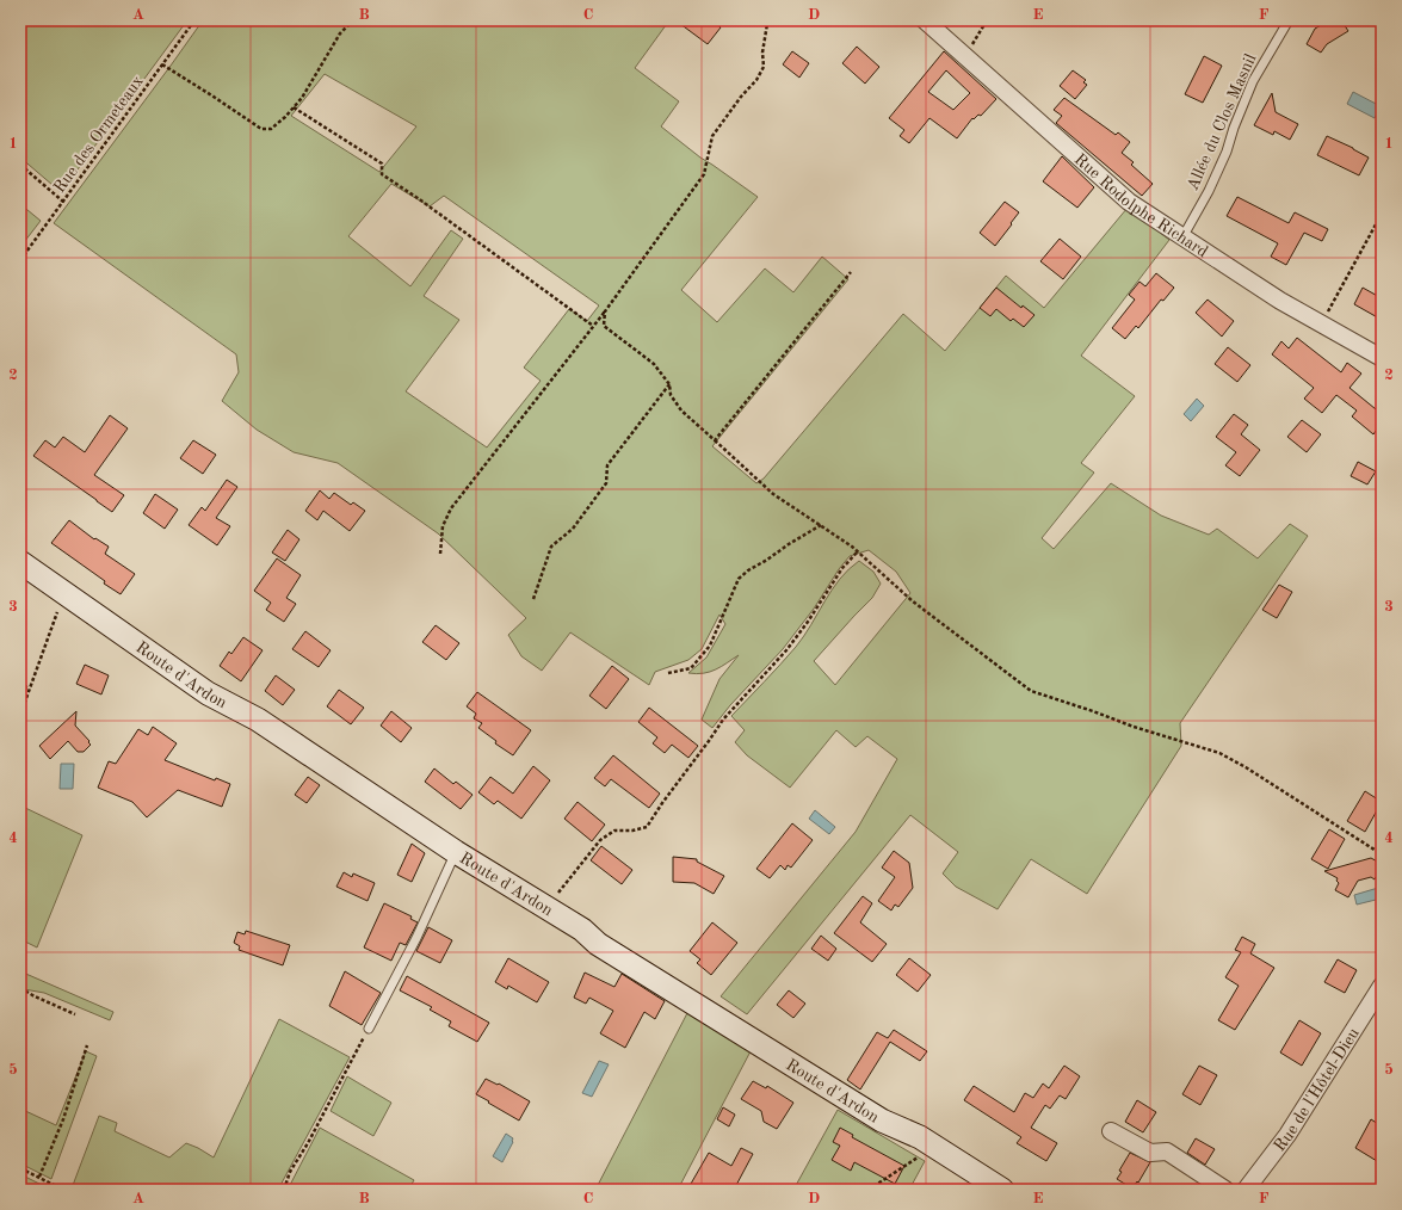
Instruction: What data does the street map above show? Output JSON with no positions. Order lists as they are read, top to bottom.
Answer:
{
  "streets": {
    "street": ["Rue Rodolphe Richard", "Route d'Ardon", "Rue de l'Hôtel-Dieu"],
    "lane": ["Allée du Clos Masnil"],
    "path": ["Rue des Ormeteaux"]
  },
  "crossings": [
    ["Allée du Clos Masnil", "Rue Rodolphe Richard"]
  ],
  "grid": {
    "columns": [
      "A",
      "B",
      "C",
      "D",
      "E",
      "F"
    ],
    "rows": [
      "1",
      "2",
      "3",
      "4",
      "5"
    ]
  }
}
